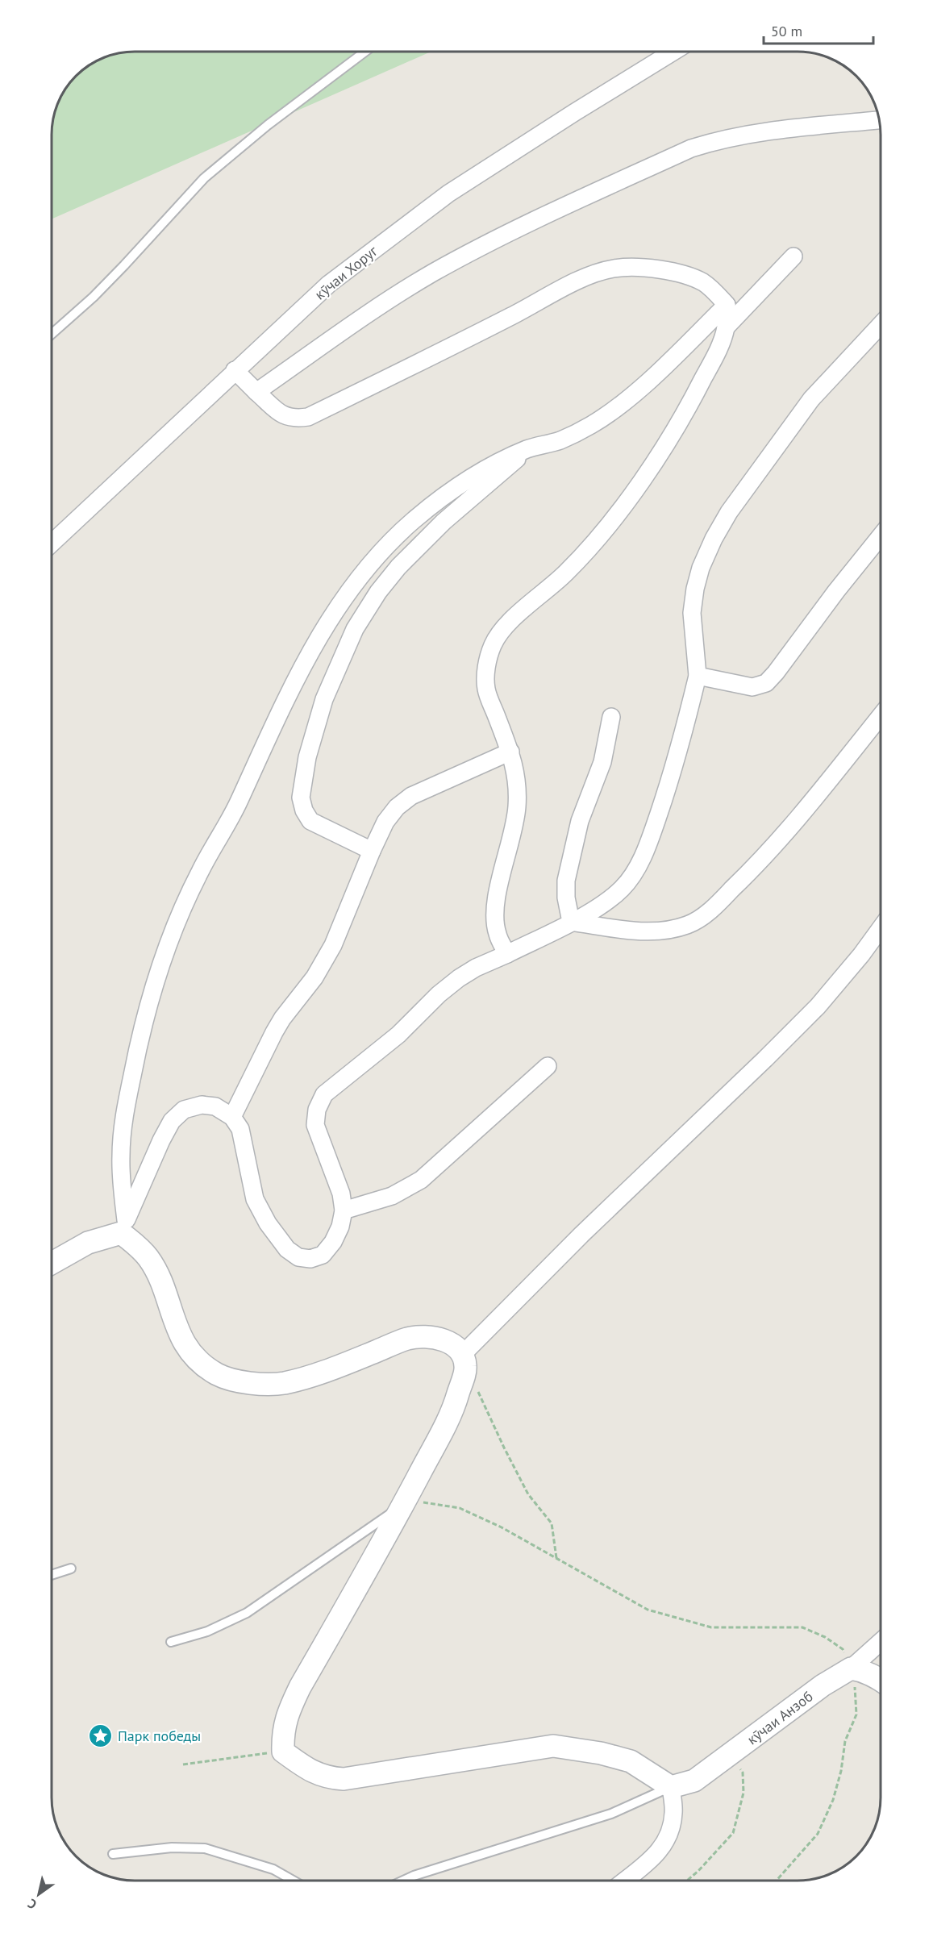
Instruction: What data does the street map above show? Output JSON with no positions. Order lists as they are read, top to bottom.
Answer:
{
  "streets": {
    "street": ["кӯчаи Хоруг", "кӯчаи Анзоб"]
  },
  "places": {
    "place": ["Парк победы"]
  },
  "scale_bar": "50 m",
  "north": "bottom left"
}
